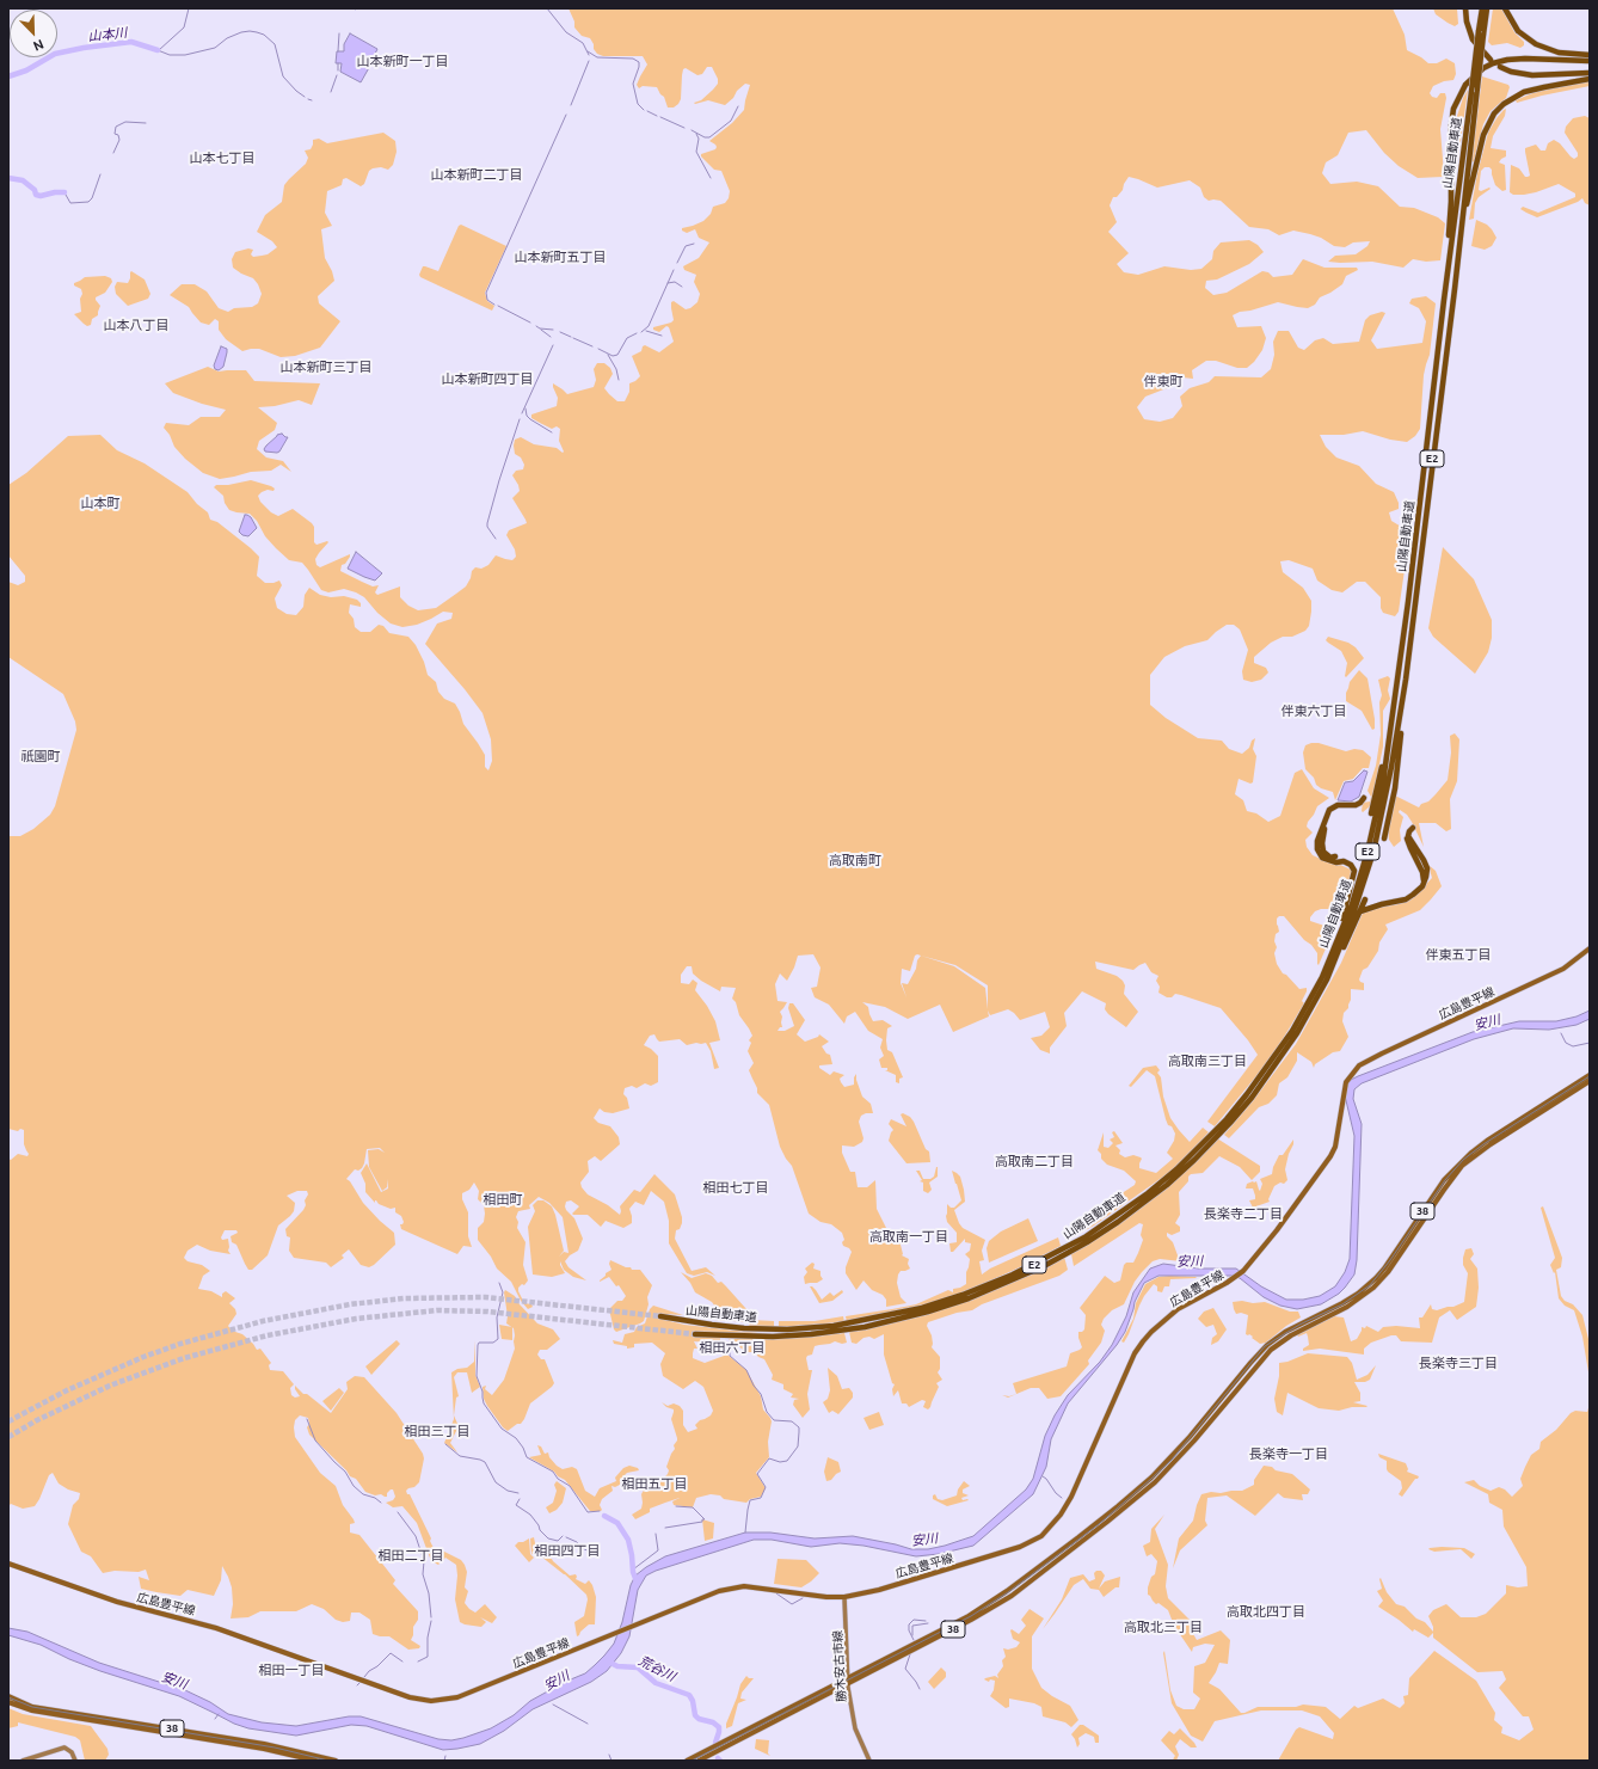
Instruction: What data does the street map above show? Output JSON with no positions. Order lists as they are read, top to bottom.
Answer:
{
  "streets": {
    "highway": ["山陽自動車道", "E2"],
    "main road": ["広島豊平線", "38", "勝木安古市線"]
  },
  "crossings": [
    ["広島豊平線", "勝木安古市線"],
    ["38", "勝木安古市線"]
  ],
  "districts": [
    "山本新町一丁目",
    "山本七丁目",
    "山本新町二丁目",
    "山本新町五丁目",
    "山本八丁目",
    "山本新町三丁目",
    "山本新町四丁目",
    "伴東町",
    "山本町",
    "伴東六丁目",
    "祇園町",
    "高取南町",
    "伴東五丁目",
    "高取南三丁目",
    "高取南二丁目",
    "相田七丁目",
    "相田町",
    "長楽寺二丁目",
    "高取南一丁目",
    "相田六丁目",
    "長楽寺三丁目",
    "相田三丁目",
    "長楽寺一丁目",
    "相田五丁目",
    "相田四丁目",
    "相田二丁目",
    "高取北四丁目",
    "高取北三丁目",
    "相田一丁目"
  ],
  "water": ["山本川", "安川", "荒谷川"],
  "north": "bottom right"
}
